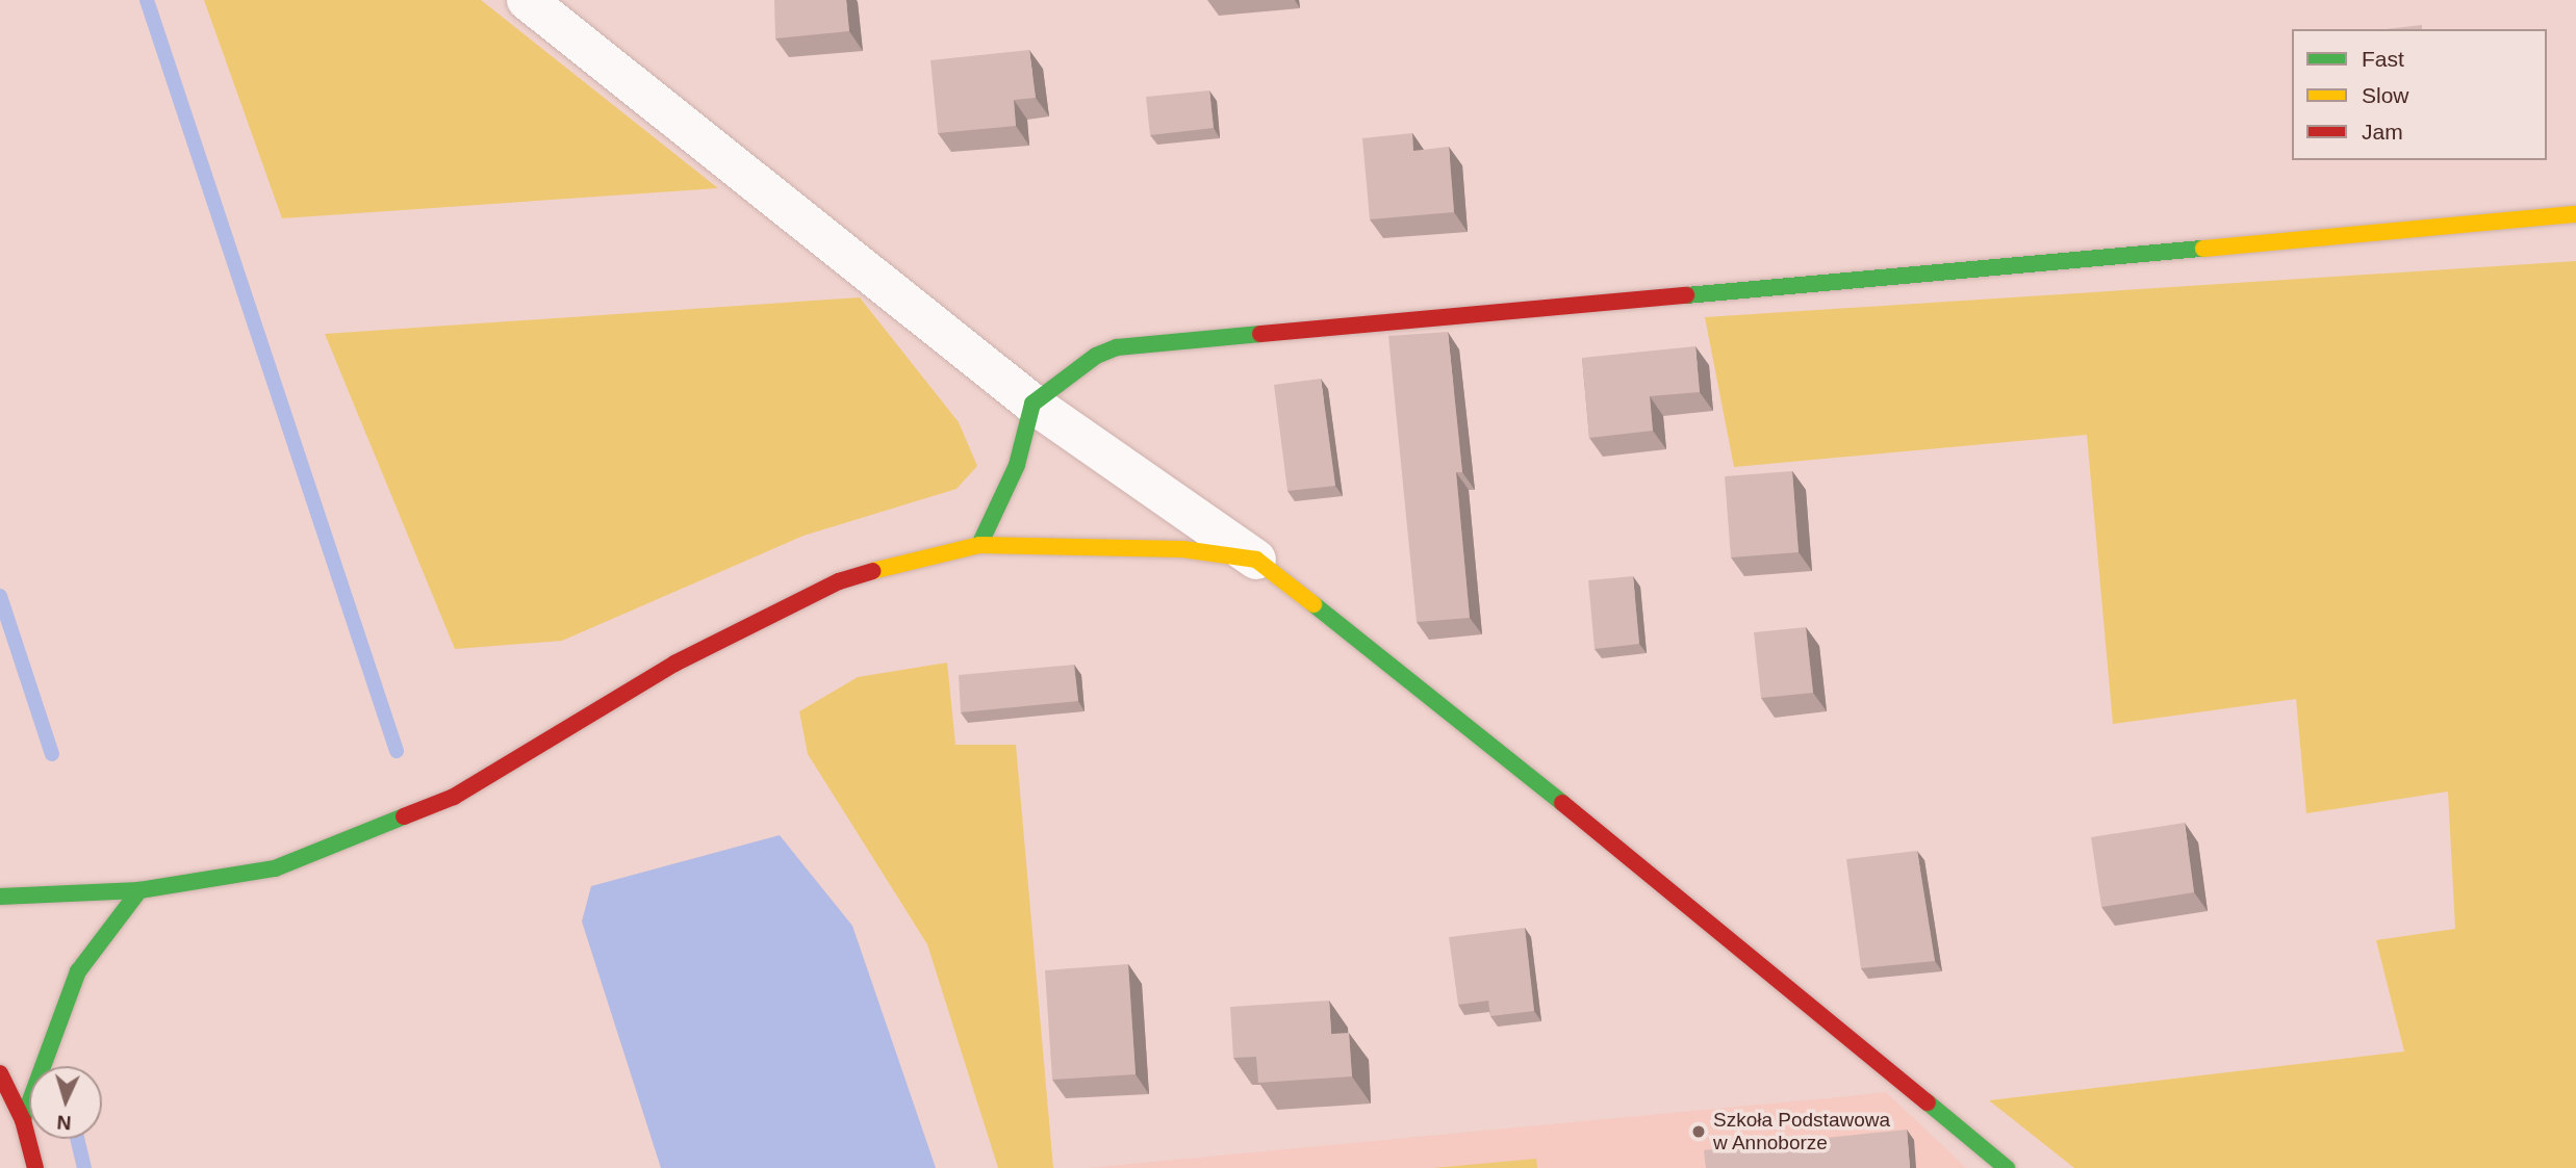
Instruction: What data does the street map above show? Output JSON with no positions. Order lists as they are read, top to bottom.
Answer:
{
  "places": ["Szkoła Podstawowa w Annoborze"],
  "legend": ["Fast", "Slow", "Jam"],
  "north": "bottom"
}
